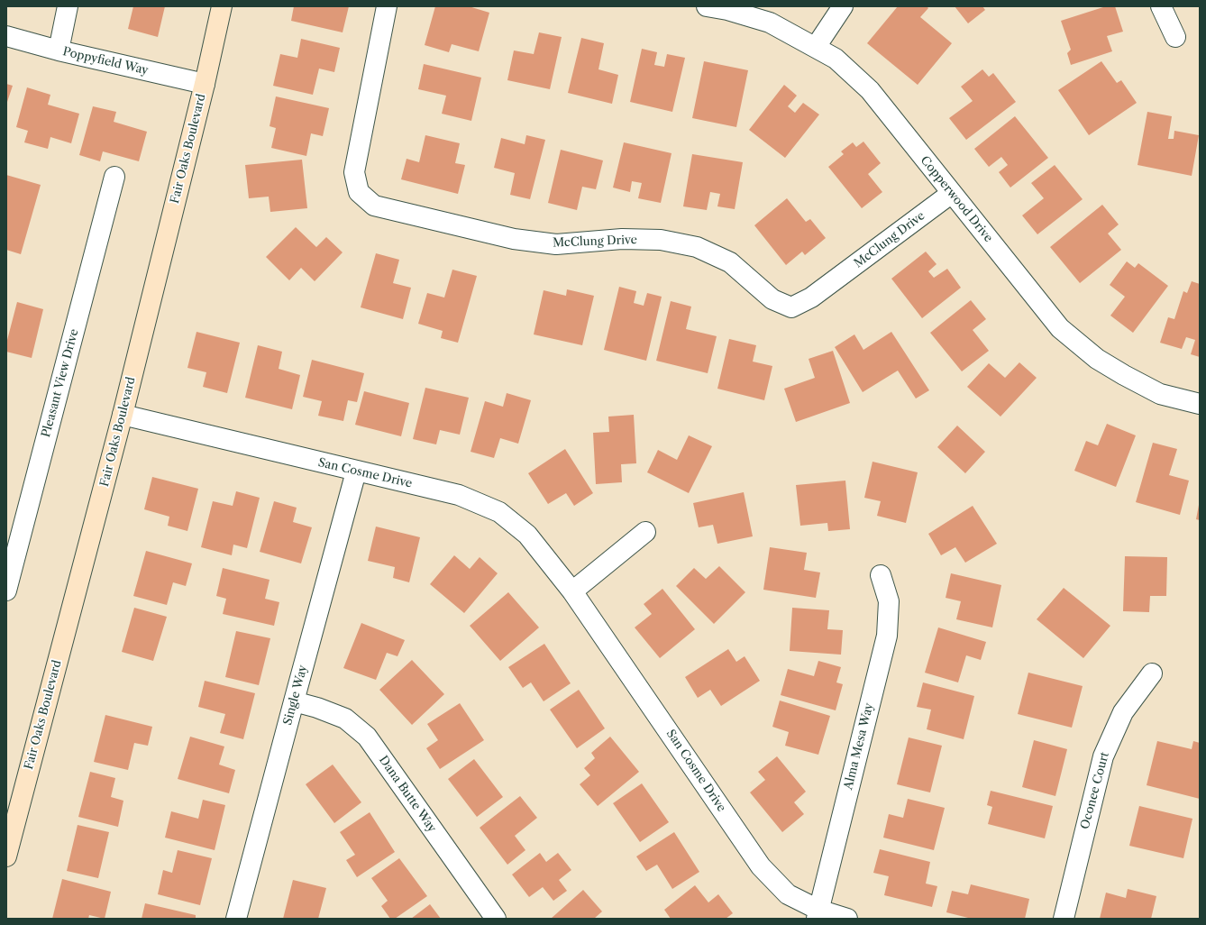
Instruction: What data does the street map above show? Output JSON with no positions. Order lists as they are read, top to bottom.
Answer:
{
  "streets": {
    "main road": ["Fair Oaks Boulevard"],
    "street": [
      "Poppyfield Way",
      "Copperwood Drive",
      "McClung Drive",
      "Pleasant View Drive",
      "San Cosme Drive",
      "Single Way",
      "Alma Mesa Way",
      "Oconee Court",
      "Dana Butte Way"
    ]
  },
  "crossings": [
    ["Poppyfield Way", "Fair Oaks Boulevard"],
    ["Fair Oaks Boulevard", "San Cosme Drive"],
    ["Copperwood Drive", "McClung Drive"],
    ["San Cosme Drive", "Single Way"],
    ["San Cosme Drive", "Alma Mesa Way"],
    ["Single Way", "Dana Butte Way"]
  ]
}
